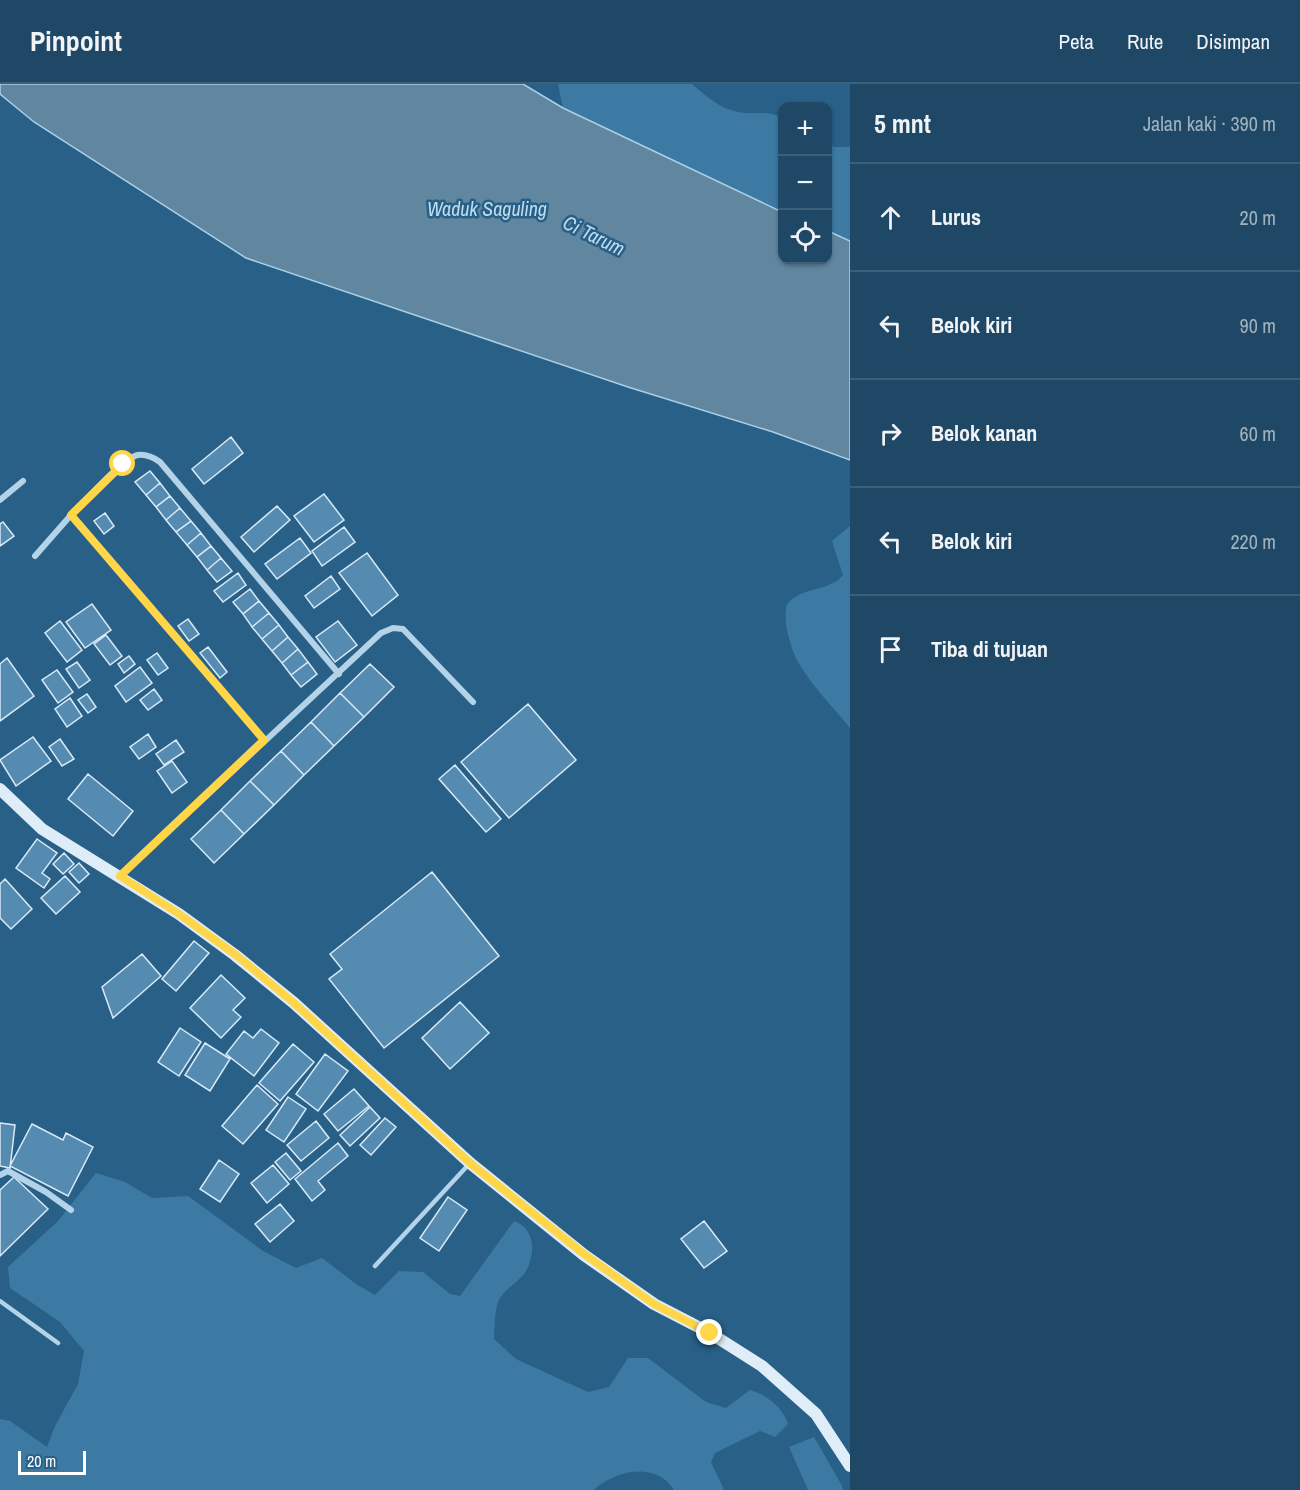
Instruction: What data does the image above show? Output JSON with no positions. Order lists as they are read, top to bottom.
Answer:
{
  "water": ["Waduk Saguling", "Ci Tarum"],
  "scale_bar": "20 m",
  "page": {
    "header": "Pinpoint",
    "nav": ["Peta", "Rute", "Disimpan"],
    "heading": ["5 mnt", "Jalan kaki · 390 m"],
    "map_buttons": ["+", "−"],
    "list": [
      ["Lurus", "20 m"],
      ["Belok kiri", "90 m"],
      ["Belok kanan", "60 m"],
      ["Belok kiri", "220 m"],
      "Tiba di tujuan"
    ],
    "scale": "20 m"
  }
}
